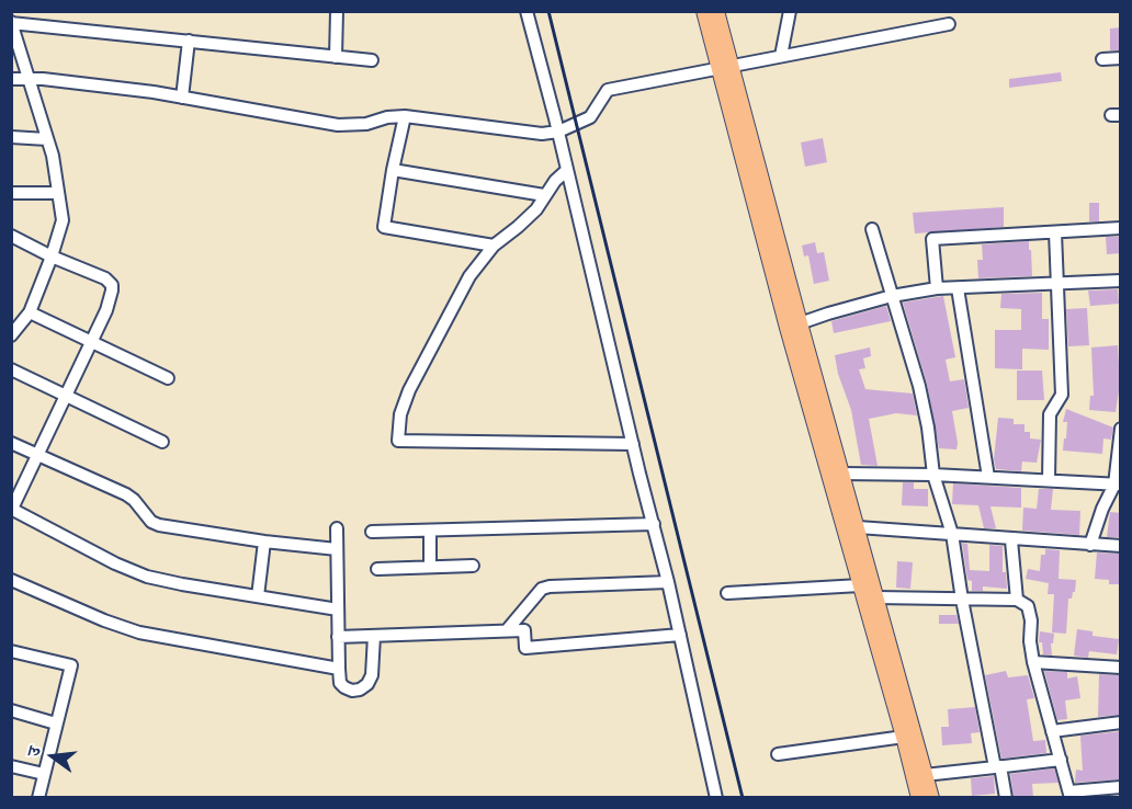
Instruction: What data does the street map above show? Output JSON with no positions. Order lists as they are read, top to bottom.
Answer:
{
  "north": "left"
}
